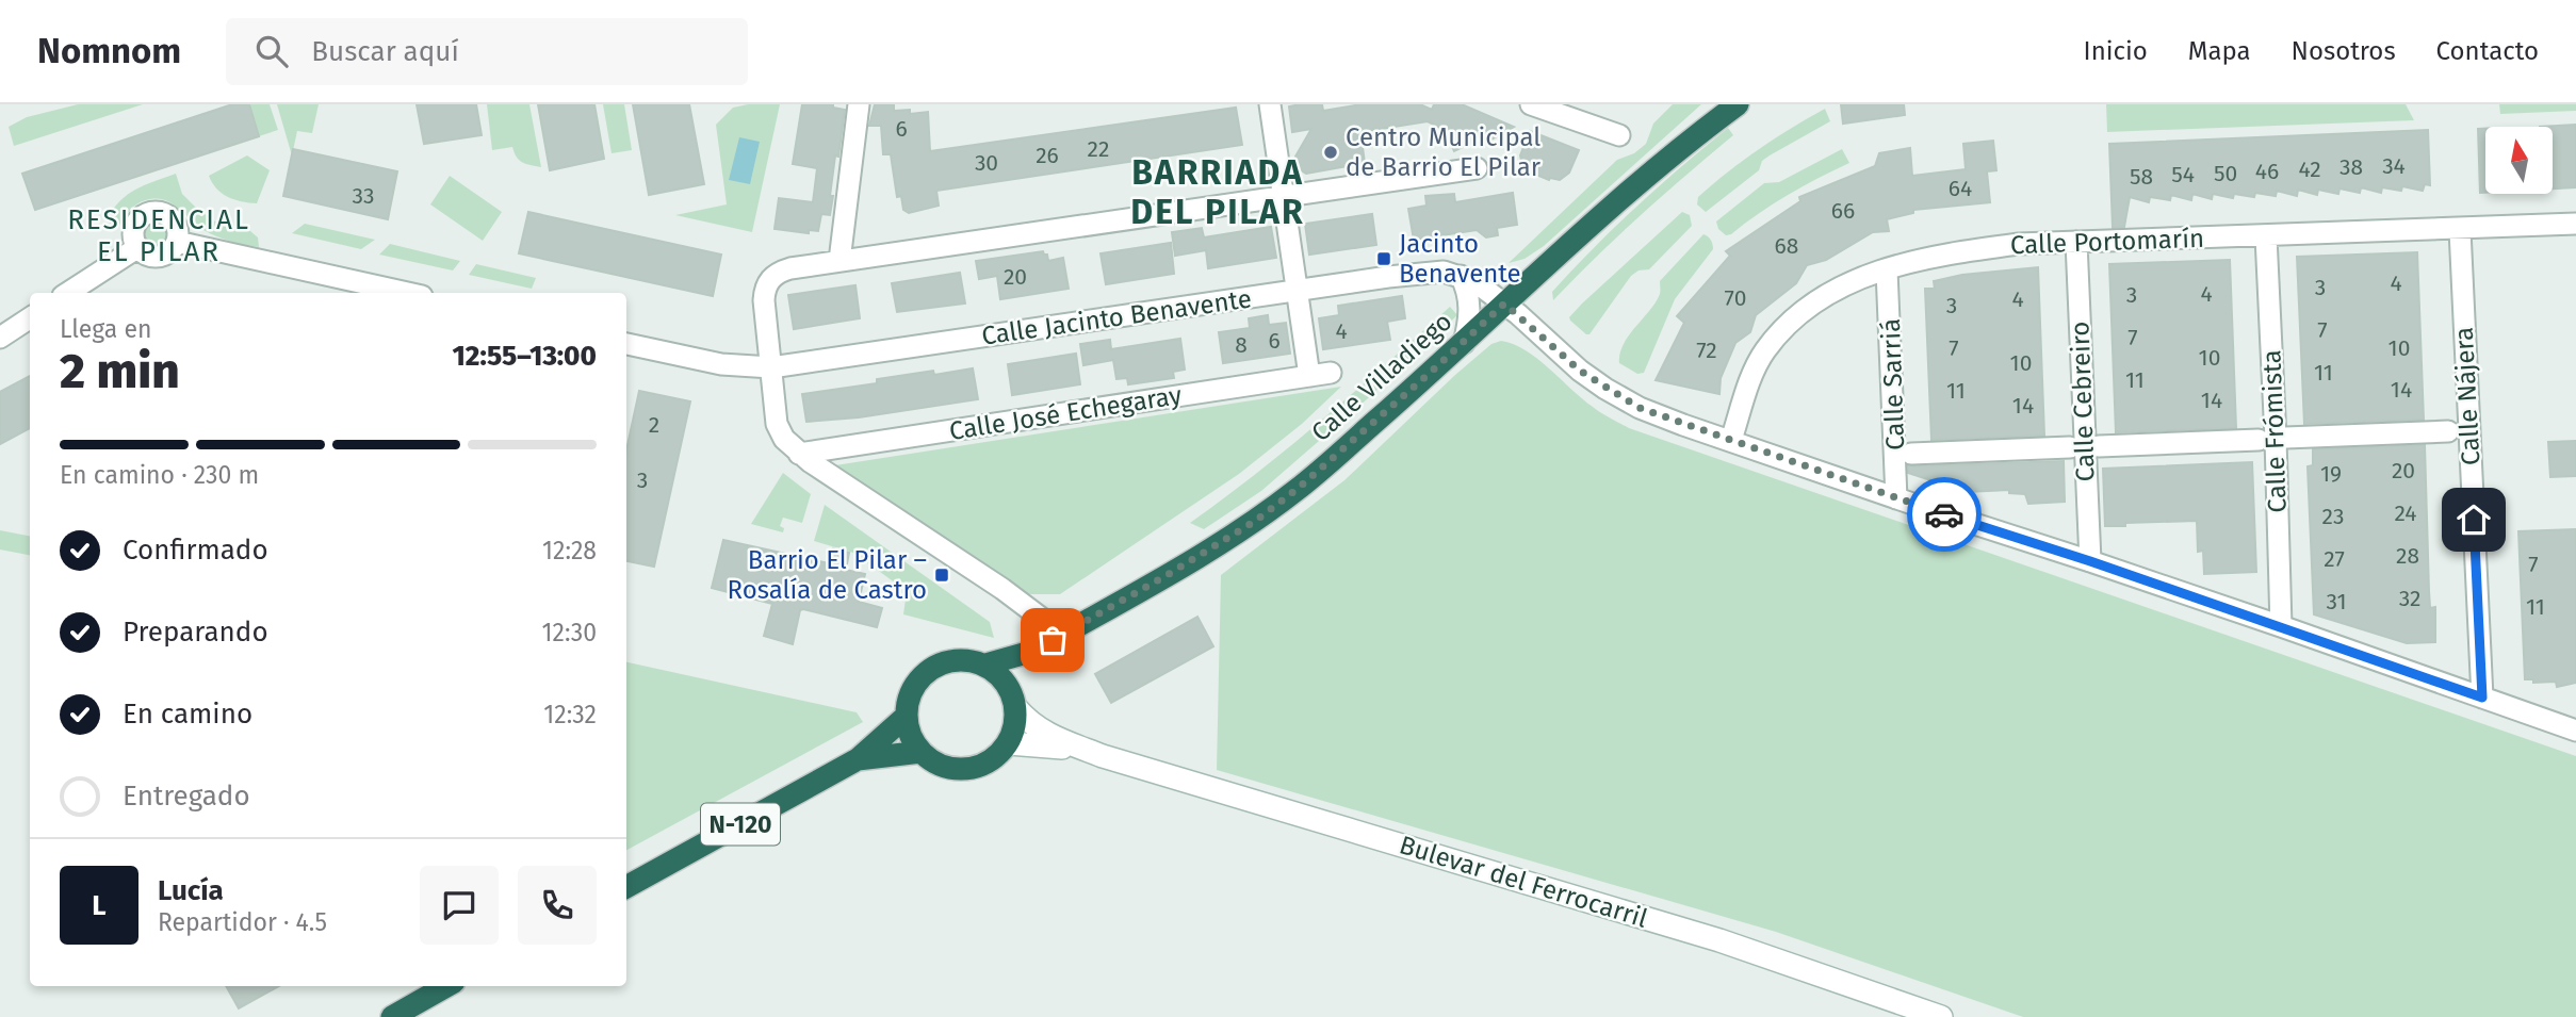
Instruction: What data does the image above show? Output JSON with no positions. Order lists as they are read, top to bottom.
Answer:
{
  "streets": {
    "highway": ["Calle Villadiego", "N-120"],
    "main road": ["Bulevar del Ferrocarril"],
    "street": [
      "Calle Portomarín",
      "Calle Jacinto Benavente",
      "Calle Sarriá",
      "Calle Nájera",
      "Calle Cebreiro",
      "Calle José Echegaray",
      "Calle Frómista"
    ]
  },
  "crossings": [
    ["Calle Portomarín", "Calle Jacinto Benavente"],
    ["Calle Portomarín", "Calle Sarriá"],
    ["Calle Portomarín", "Calle Nájera"],
    ["Calle Portomarín", "Calle Cebreiro"],
    ["Calle Portomarín", "Calle Frómista"],
    ["Calle Jacinto Benavente", "Calle Villadiego"],
    ["Calle Jacinto Benavente", "Calle Sarriá"],
    ["Calle Jacinto Benavente", "Calle Nájera"],
    ["Calle Jacinto Benavente", "Calle Cebreiro"],
    ["Calle Jacinto Benavente", "Calle José Echegaray"],
    ["Calle Jacinto Benavente", "Calle Frómista"],
    ["Calle Villadiego", "N-120"],
    ["Calle Villadiego", "Bulevar del Ferrocarril"],
    ["N-120", "Bulevar del Ferrocarril"]
  ],
  "districts": ["BARRIADA DEL PILAR", "RESIDENCIAL EL PILAR"],
  "places": {
    "other": ["Centro Municipal de Barrio El Pilar"],
    "transit": ["Jacinto Benavente", "Barrio El Pilar – Rosalía de Castro"]
  },
  "house_numbers": [
    "6",
    "22",
    "26",
    "30",
    "34",
    "38",
    "42",
    "46",
    "50",
    "54",
    "58",
    "64",
    "33",
    "66",
    "68",
    "20",
    "4",
    "3",
    "4",
    "3",
    "70",
    "4",
    "3",
    "7",
    "4",
    "7",
    "6",
    "8",
    "7",
    "10",
    "72",
    "10",
    "10",
    "11",
    "11",
    "14",
    "11",
    "14",
    "14",
    "2",
    "20",
    "19",
    "3",
    "24",
    "23",
    "28",
    "27",
    "7",
    "32",
    "31",
    "11"
  ],
  "north": "top",
  "page": {
    "header": "Nomnom",
    "search": "Buscar aquí",
    "nav": [
      "Inicio",
      "Mapa",
      "Nosotros",
      "Contacto"
    ],
    "heading": ["2 min", "Llega en", "12:55–13:00"],
    "panel": ["Lucía", "Repartidor · 4.5"],
    "bar": "En camino · 230 m",
    "list": [
      ["Confirmado", "12:28"],
      ["Preparando", "12:30"],
      ["En camino", "12:32"],
      "Entregado"
    ],
    "round": "L"
  }
}
